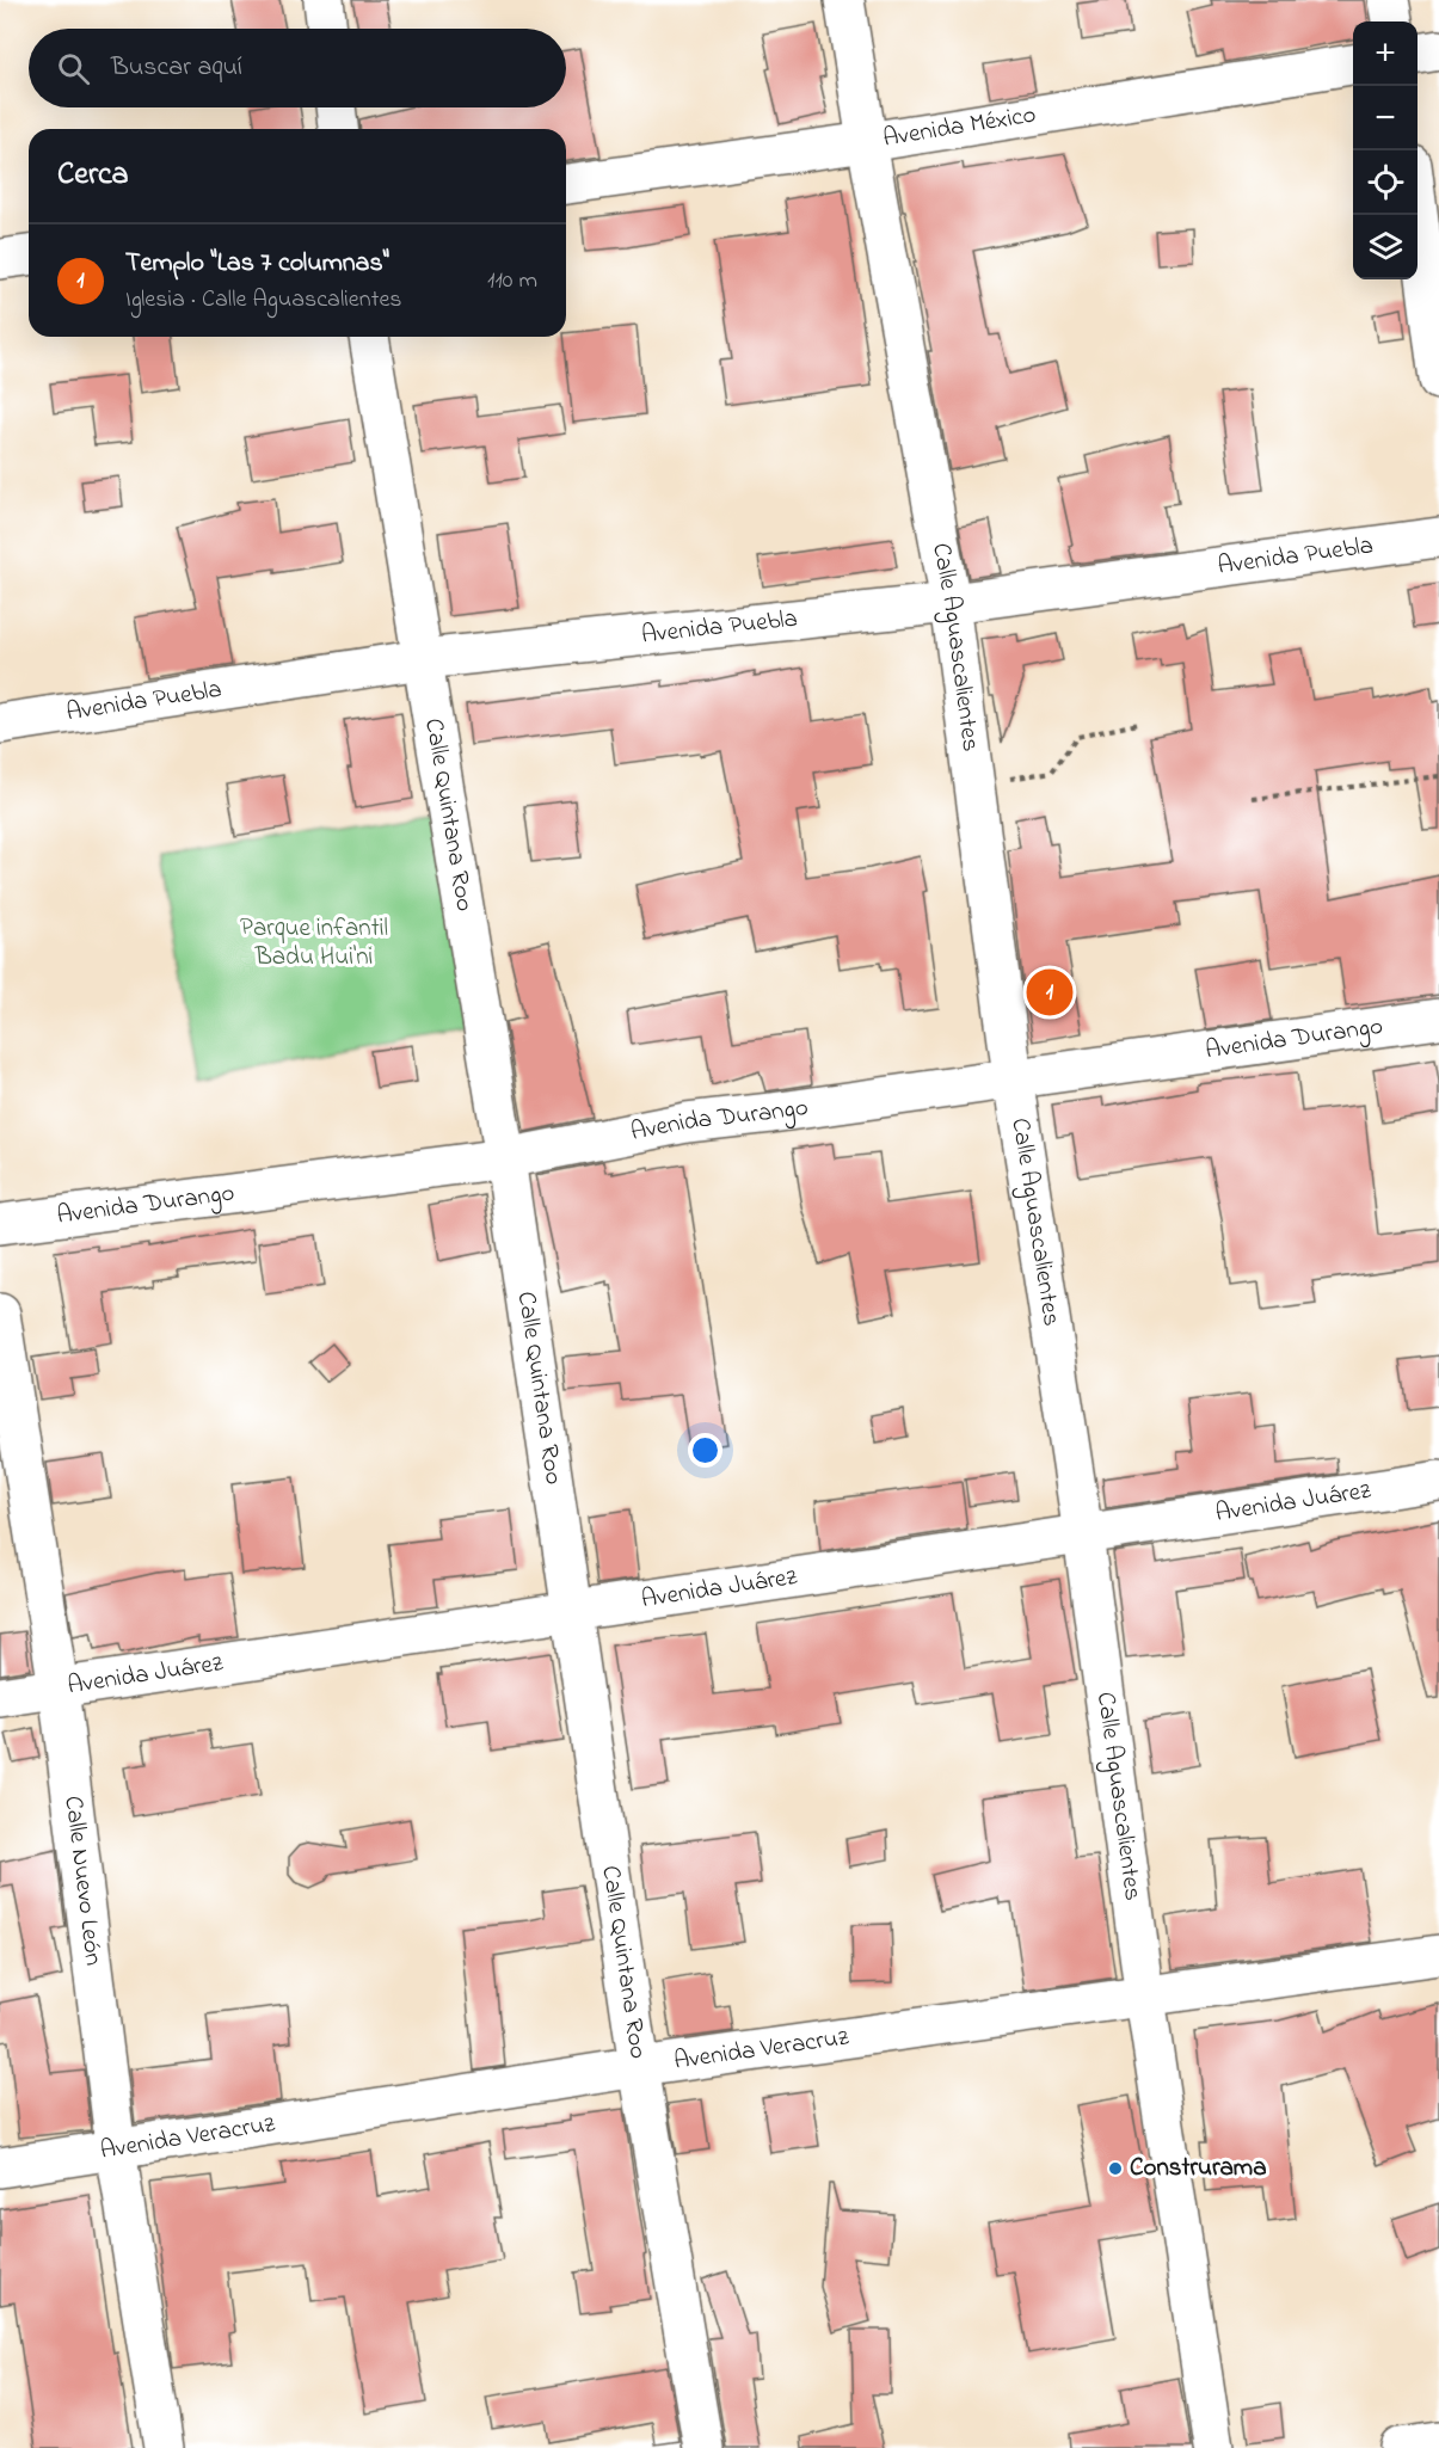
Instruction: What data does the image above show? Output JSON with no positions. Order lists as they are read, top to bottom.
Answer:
{
  "streets": {
    "street": [
      "Avenida México",
      "Avenida Puebla",
      "Calle Aguascalientes",
      "Calle Quintana Roo",
      "Avenida Durango",
      "Avenida Juárez",
      "Calle Nuevo León",
      "Avenida Veracruz"
    ]
  },
  "crossings": [
    ["Avenida México", "Calle Aguascalientes"],
    ["Avenida Puebla", "Calle Aguascalientes"],
    ["Avenida Puebla", "Calle Quintana Roo"],
    ["Calle Aguascalientes", "Avenida Durango"],
    ["Calle Aguascalientes", "Avenida Juárez"],
    ["Calle Aguascalientes", "Avenida Veracruz"],
    ["Calle Quintana Roo", "Avenida Durango"],
    ["Calle Quintana Roo", "Avenida Juárez"],
    ["Calle Quintana Roo", "Avenida Veracruz"],
    ["Avenida Juárez", "Calle Nuevo León"],
    ["Calle Nuevo León", "Avenida Veracruz"]
  ],
  "parks": ["Parque infantil Badu Hui'ni"],
  "places": ["Construrama"],
  "page": {
    "map_buttons": ["+", "−"],
    "search": "Buscar aquí",
    "heading": "Cerca",
    "list": [
      {
        "mark": "1",
        "name": "Templo \"Las 7 columnas\"",
        "note": "Iglesia · Calle Aguascalientes",
        "value": "110 m"
      }
    ],
    "pins": "1"
  }
}
